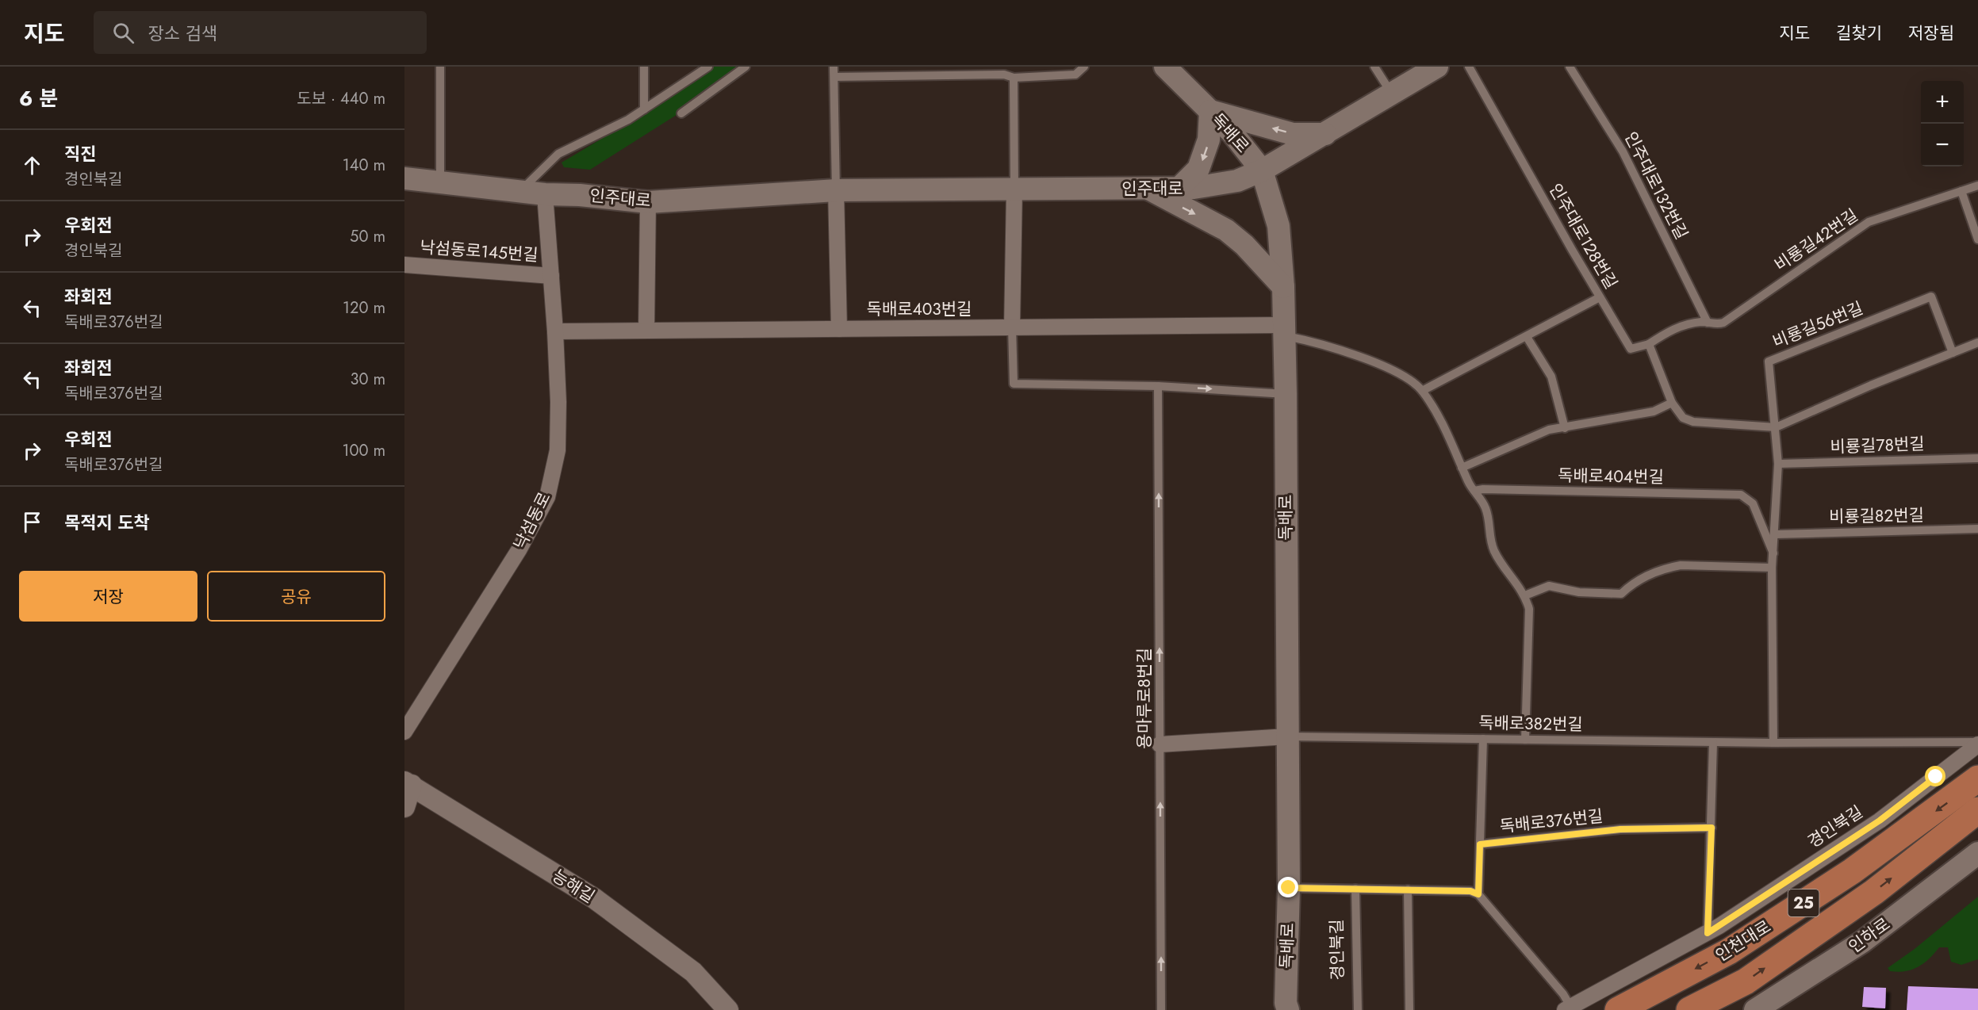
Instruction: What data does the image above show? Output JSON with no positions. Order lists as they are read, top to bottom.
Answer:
{
  "streets": {
    "highway": ["25", "인천대로"],
    "main road": ["독배로", "인주대로", "인하로"],
    "street": [
      "낙섬동로145번길",
      "독배로403번길",
      "낙섬동로",
      "경인북길",
      "능해길"
    ],
    "lane": [
      "인주대로132번길",
      "인주대로128번길",
      "비룡길42번길",
      "비룡길56번길",
      "비룡길78번길",
      "독배로404번길",
      "비룡길82번길",
      "용마루로8번길",
      "독배로382번길",
      "독배로376번길"
    ]
  },
  "crossings": [
    ["독배로", "인주대로"],
    ["독배로", "독배로403번길"],
    ["독배로", "독배로382번길"],
    ["인주대로132번길", "비룡길42번길"],
    ["인주대로", "낙섬동로"],
    ["인주대로128번길", "비룡길42번길"],
    ["낙섬동로145번길", "낙섬동로"],
    ["독배로403번길", "낙섬동로"],
    ["독배로382번길", "독배로376번길"],
    ["독배로382번길", "경인북길"]
  ],
  "one_way": ["용마루로8번길"],
  "page": {
    "header": "지도",
    "search": "장소 검색",
    "nav": ["지도", "길찾기", "저장됨"],
    "heading": ["6 분", "도보 · 440 m"],
    "map_buttons": ["+", "−"],
    "list": [
      ["직진", "경인북길", "140 m"],
      ["우회전", "경인북길", "50 m"],
      ["좌회전", "독배로376번길", "120 m"],
      ["좌회전", "독배로376번길", "30 m"],
      ["우회전", "독배로376번길", "100 m"],
      "목적지 도착"
    ],
    "buttons": ["저장", "공유"]
  }
}
